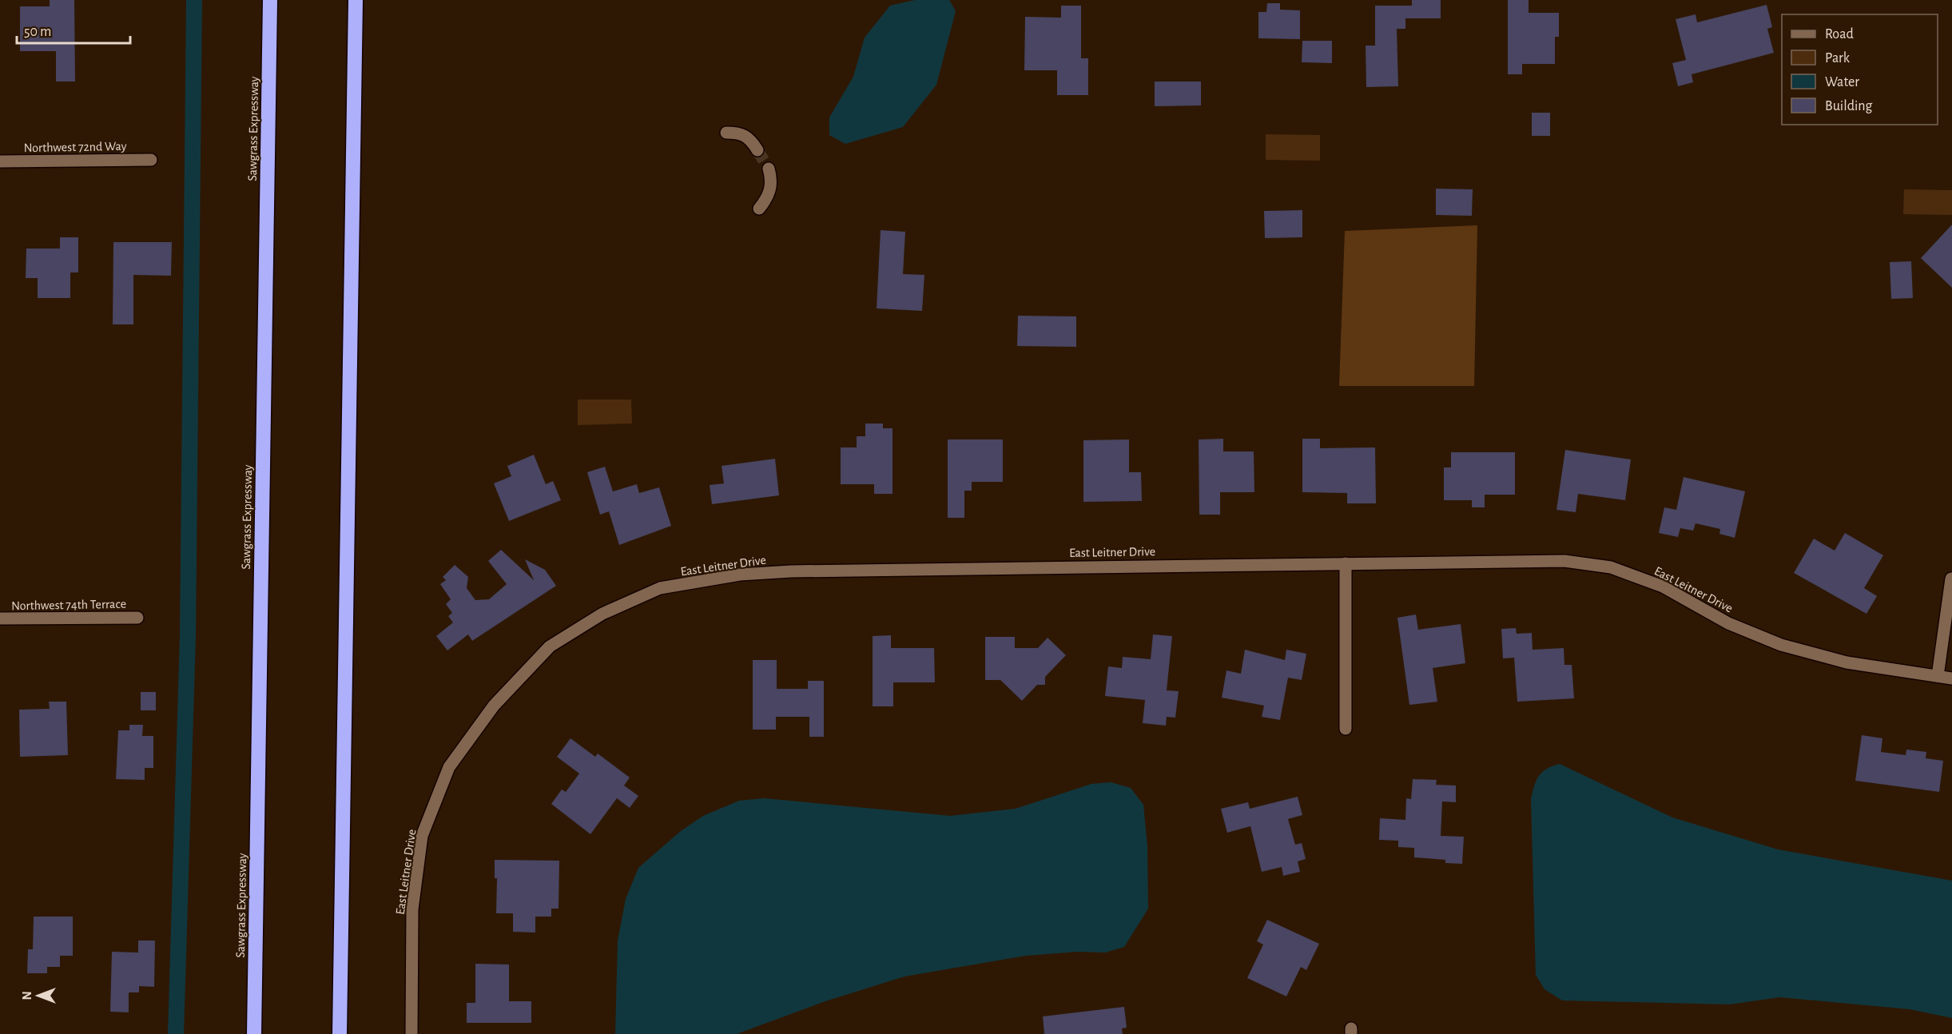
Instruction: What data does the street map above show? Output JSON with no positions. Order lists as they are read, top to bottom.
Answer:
{
  "streets": {
    "highway": ["Sawgrass Expressway"],
    "street": ["Northwest 72nd Way", "East Leitner Drive", "Northwest 74th Terrace"]
  },
  "legend": [
    "Road",
    "Park",
    "Water",
    "Building"
  ],
  "scale_bar": "50 m",
  "north": "left"
}
